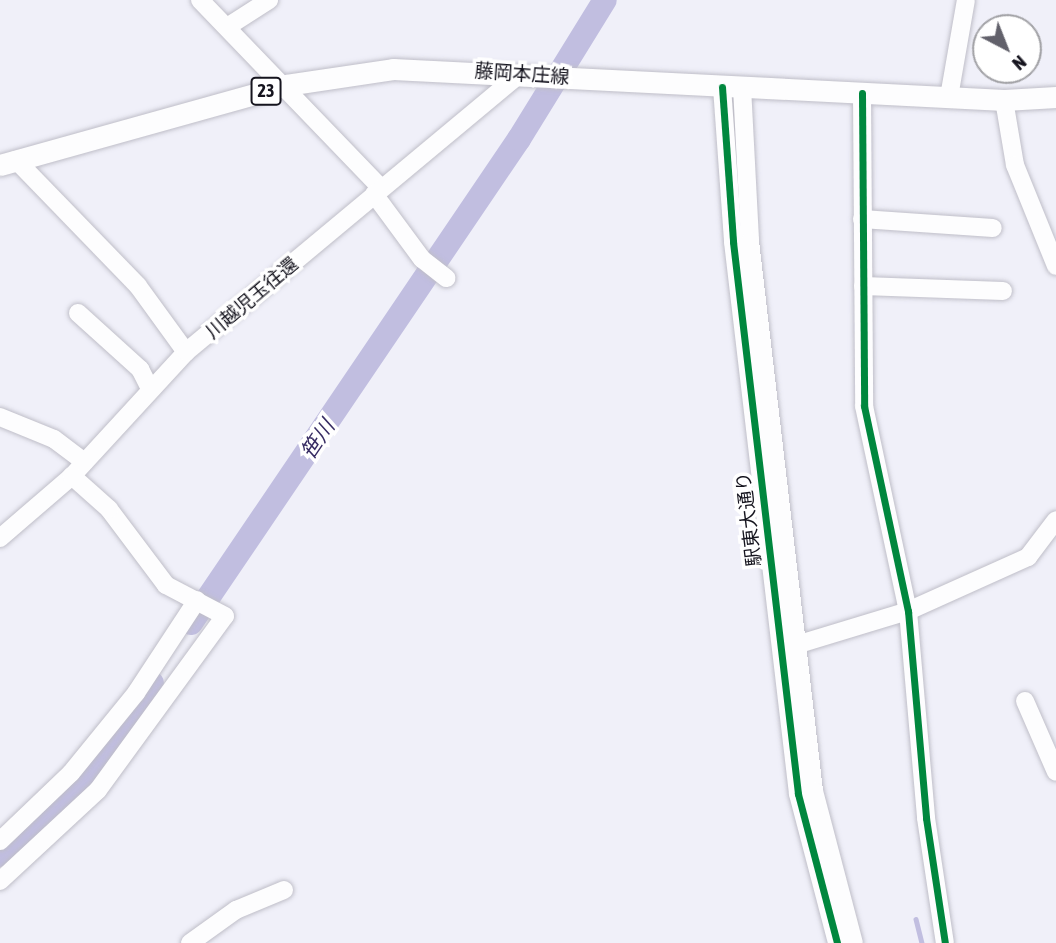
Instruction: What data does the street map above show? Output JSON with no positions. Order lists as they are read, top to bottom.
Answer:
{
  "streets": {
    "main road": ["藤岡本庄線", "23"],
    "street": ["川越児玉往還", "駅東大通り"]
  },
  "crossings": [
    ["藤岡本庄線", "川越児玉往還"],
    ["藤岡本庄線", "駅東大通り"]
  ],
  "water": ["笹川"],
  "north": "bottom right"
}
